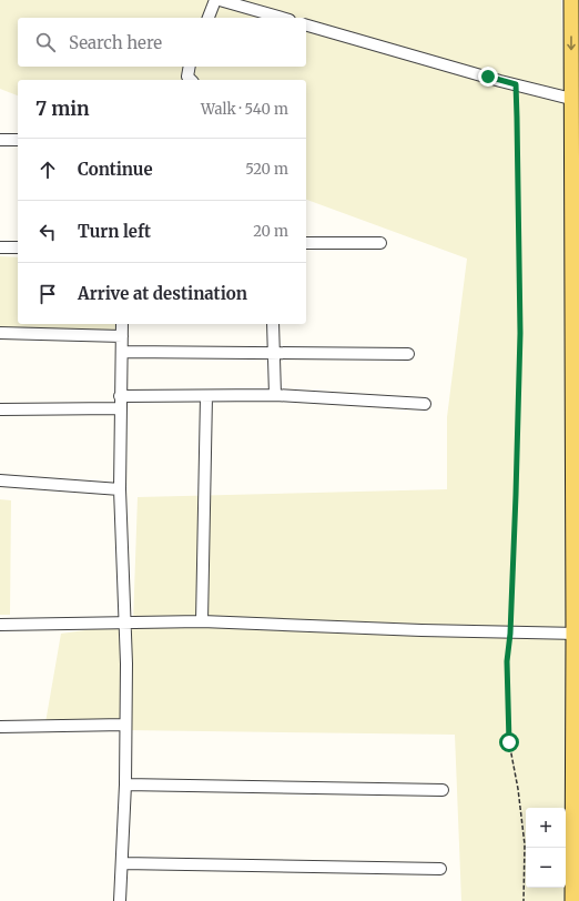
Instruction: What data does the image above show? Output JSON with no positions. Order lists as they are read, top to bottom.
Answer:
{
  "page": {
    "search": "Search here",
    "heading": ["7 min", "Walk · 540 m"],
    "list": [
      ["Continue", "520 m"],
      ["Turn left", "20 m"],
      "Arrive at destination"
    ],
    "map_buttons": ["+", "−"]
  }
}
